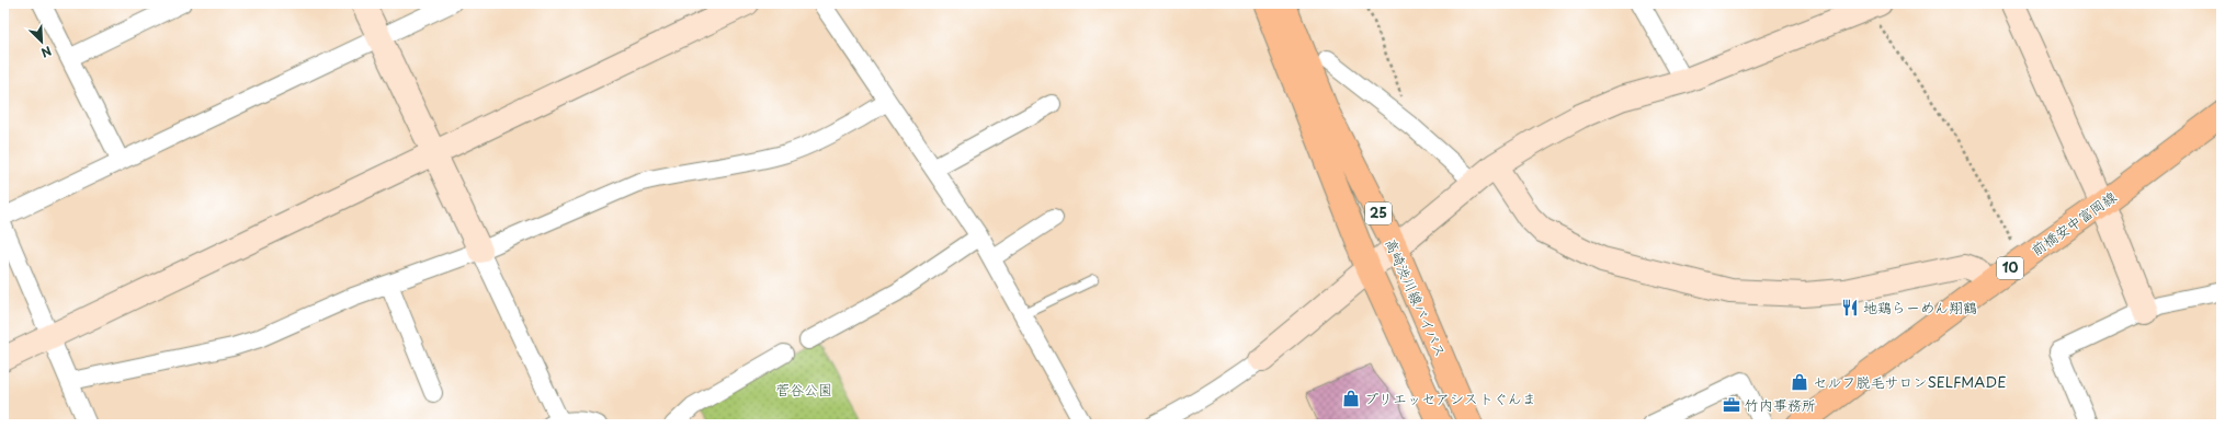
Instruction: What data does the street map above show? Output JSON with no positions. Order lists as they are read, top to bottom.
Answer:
{
  "streets": {
    "main road": [
      "25",
      "前橋安中富岡線",
      "10",
      "高崎渋川線バイパス"
    ]
  },
  "parks": ["菅谷公園"],
  "places": {
    "restaurant": ["地鶏らーめん翔鶴"],
    "shop": ["セルフ脱毛サロンSELFMADE", "プリエッセアシストぐんま"],
    "office": ["竹内事務所"]
  },
  "north": "bottom right"
}
